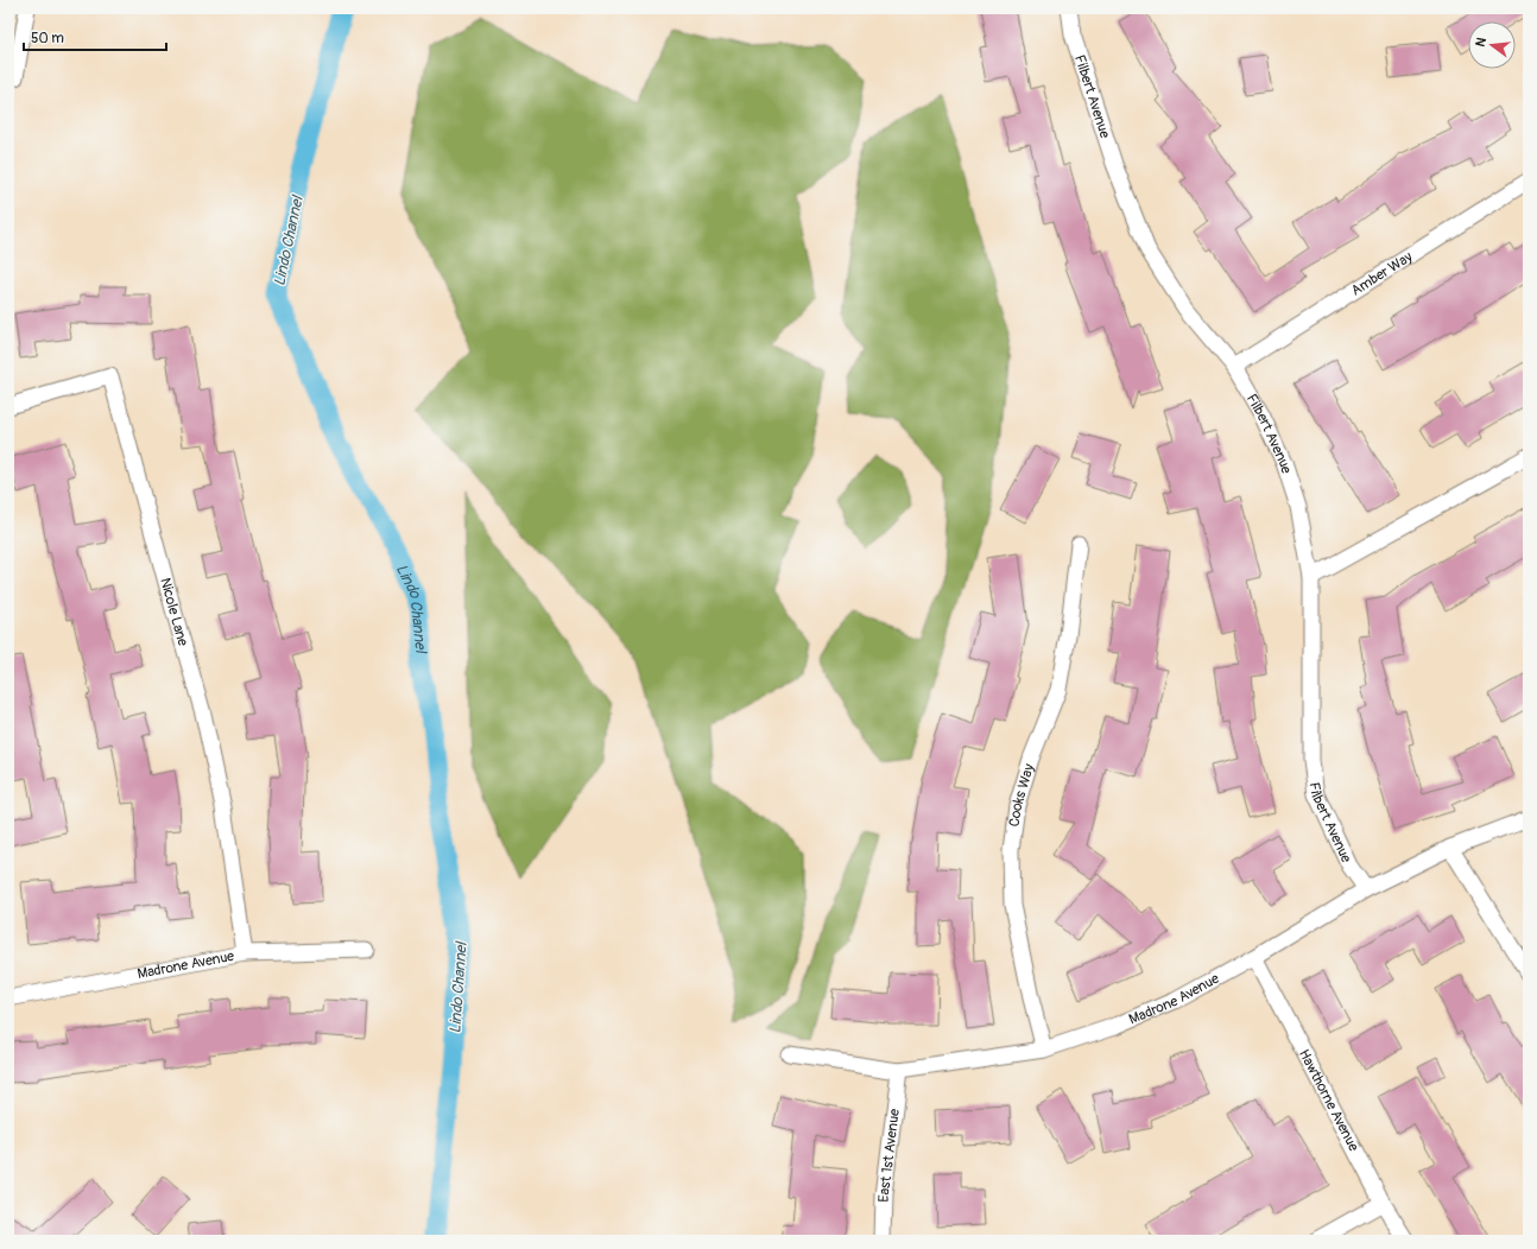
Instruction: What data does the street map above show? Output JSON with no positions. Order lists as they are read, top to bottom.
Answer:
{
  "streets": {
    "street": [
      "Filbert Avenue",
      "Amber Way",
      "Nicole Lane",
      "Cooks Way",
      "Madrone Avenue",
      "Hawthorne Avenue",
      "East 1st Avenue"
    ]
  },
  "crossings": [
    ["Filbert Avenue", "Amber Way"],
    ["Filbert Avenue", "Madrone Avenue"],
    ["Nicole Lane", "Madrone Avenue"],
    ["Cooks Way", "Madrone Avenue"],
    ["Madrone Avenue", "Hawthorne Avenue"],
    ["Madrone Avenue", "East 1st Avenue"]
  ],
  "water": ["Lindo Channel"],
  "scale_bar": "50 m",
  "north": "left"
}
